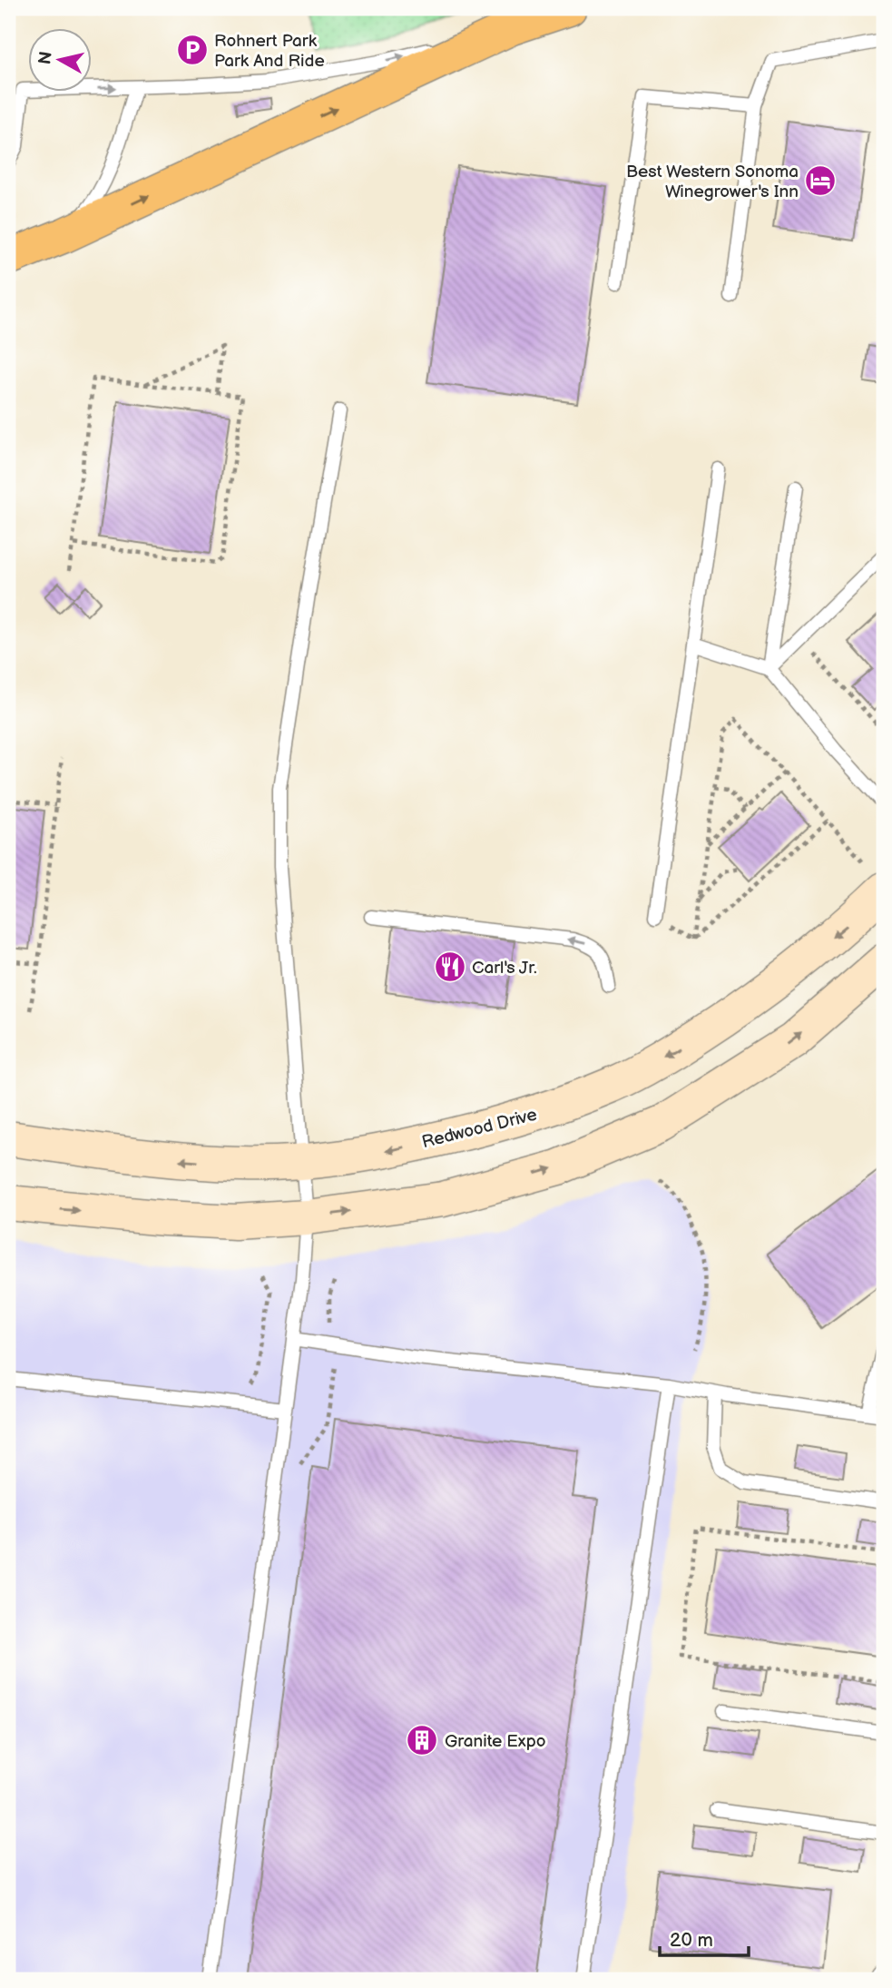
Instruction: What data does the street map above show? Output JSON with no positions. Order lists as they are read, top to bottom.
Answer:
{
  "streets": {
    "main road": ["Redwood Drive"]
  },
  "places": {
    "parking": ["Rohnert Park Park And Ride"],
    "hotel": ["Best Western Sonoma Winegrower's Inn"],
    "restaurant": ["Carl's Jr."],
    "building": ["Granite Expo"]
  },
  "scale_bar": "20 m",
  "north": "left"
}
